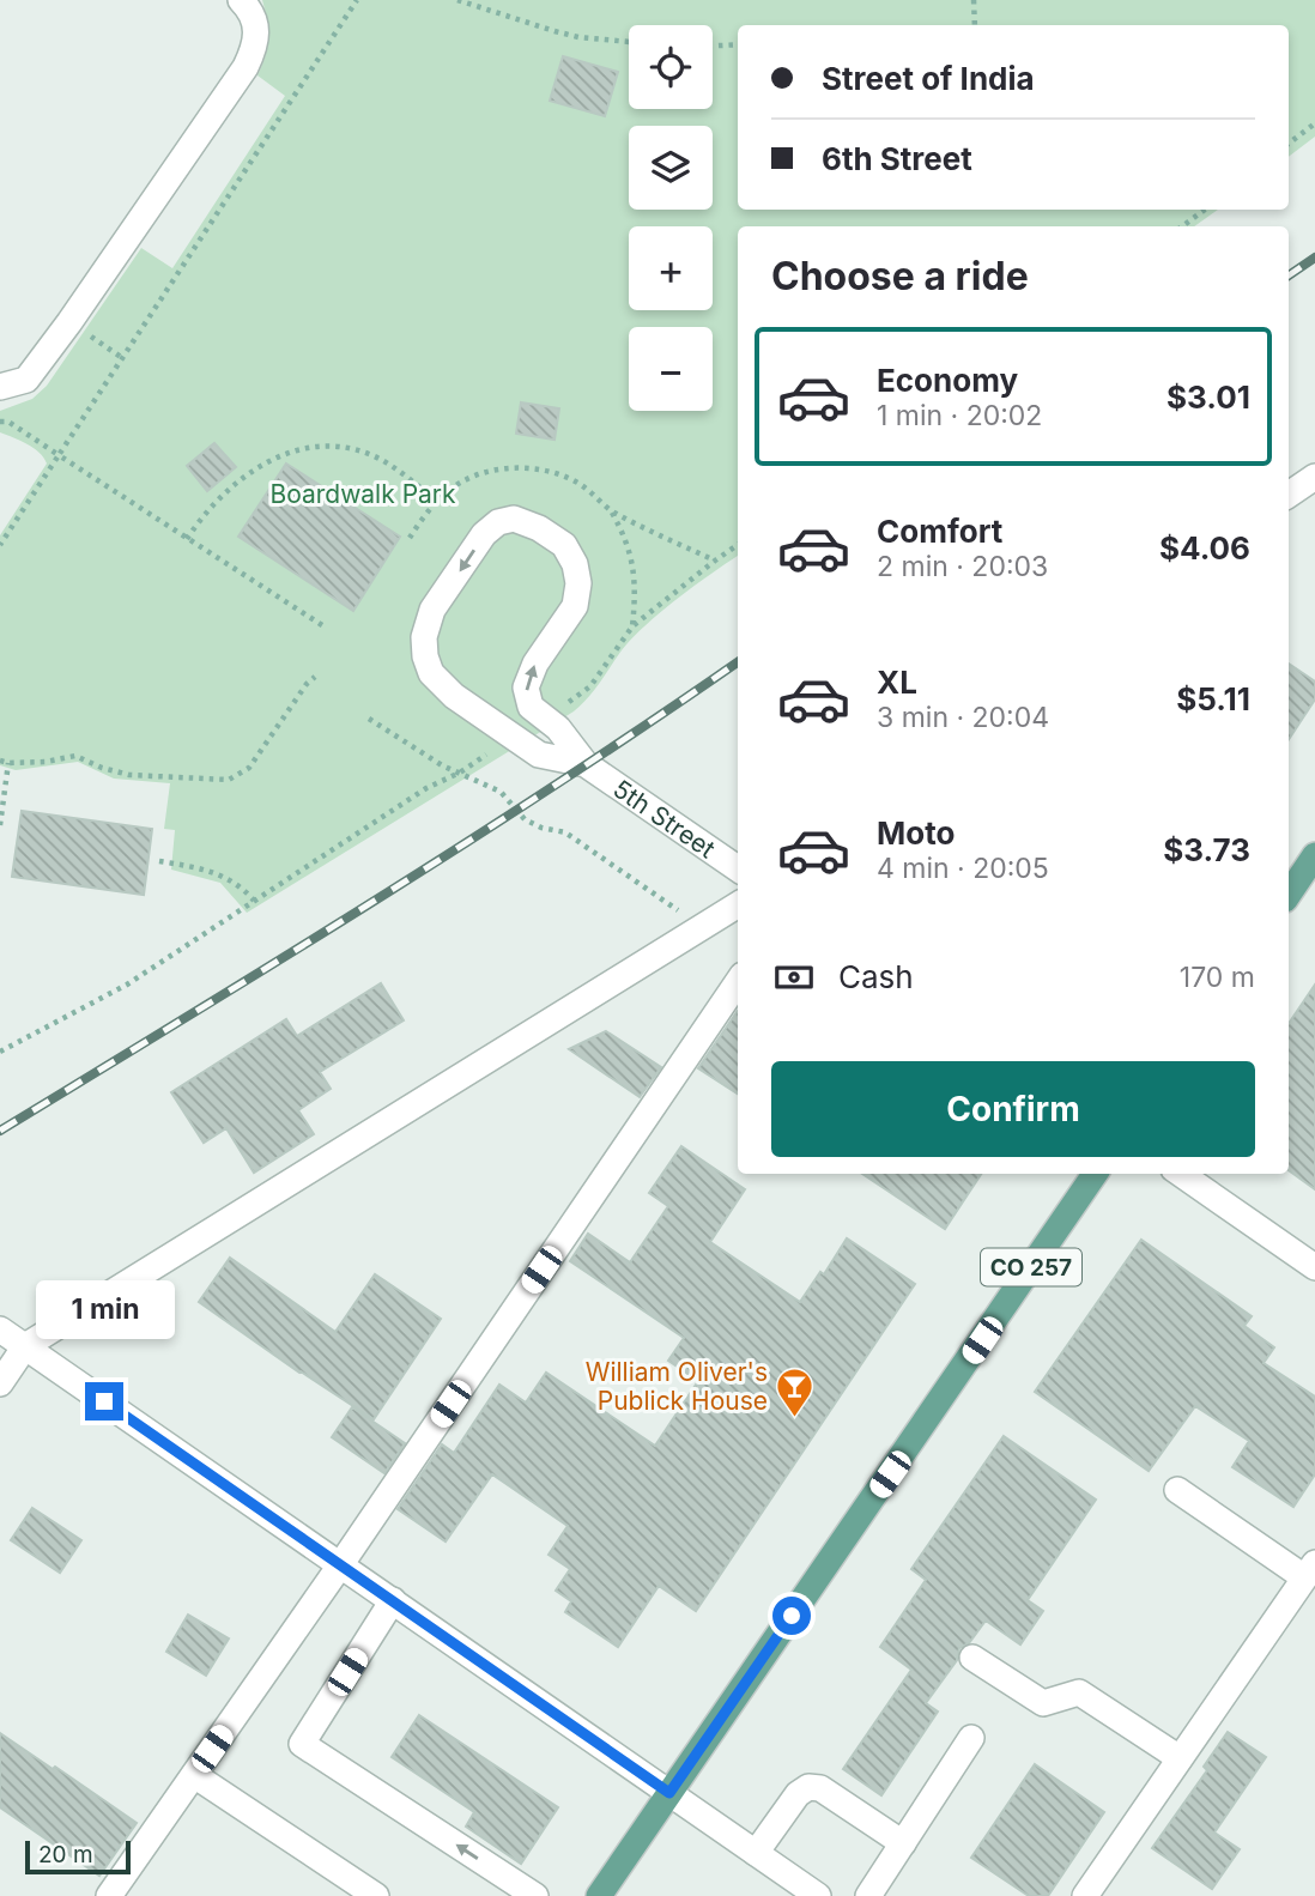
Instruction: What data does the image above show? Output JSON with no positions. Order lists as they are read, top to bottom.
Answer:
{
  "streets": {
    "main road": ["CO 257"],
    "street": ["5th Street"]
  },
  "parks": ["Boardwalk Park"],
  "places": {
    "bar": ["William Oliver's Publick House"]
  },
  "scale_bar": "20 m",
  "page": {
    "map_buttons": ["+", "−"],
    "banner": ["Street of India", "6th Street"],
    "heading": "Choose a ride",
    "list": [
      {
        "name": "Economy",
        "note": "1 min · 20:02",
        "value": "$3.01"
      },
      {
        "name": "Comfort",
        "note": "2 min · 20:03",
        "value": "$4.06"
      },
      {
        "name": "XL",
        "note": "3 min · 20:04",
        "value": "$5.11"
      },
      {
        "name": "Moto",
        "note": "4 min · 20:05",
        "value": "$3.73"
      }
    ],
    "pay": ["Cash", "170 m"],
    "buttons": "Confirm",
    "bubble": "1 min",
    "scale": "20 m"
  }
}
